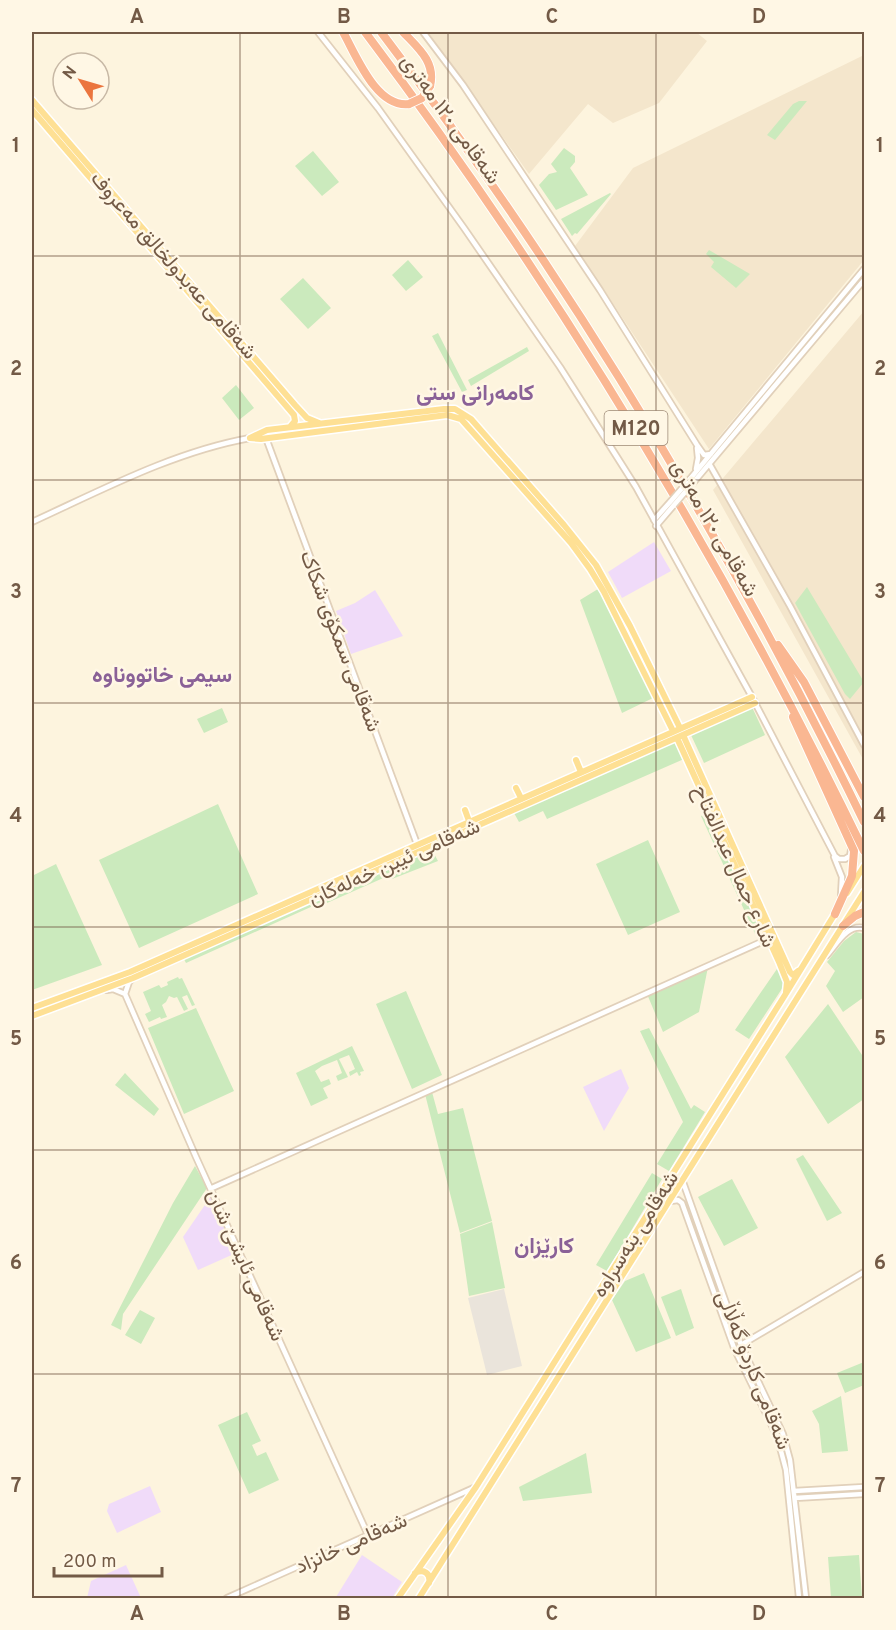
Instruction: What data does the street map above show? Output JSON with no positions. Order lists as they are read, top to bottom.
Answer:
{
  "streets": {
    "highway": ["شەقامی ١٢٠ مەتری", "M120"],
    "main road": [
      "شەقامی عەبدولخالق مەعروف",
      "شەقامی ئیبن خەلەکان",
      "شارع جمال عبدالفتاح",
      "شەقامی بنەسراوە"
    ],
    "street": [
      "شەقامی سمکۆی شکاک",
      "شەقامی ئایشێ شان",
      "شەقامی کاردۆ گەڵاڵی",
      "شەقامی خانزاد"
    ]
  },
  "crossings": [
    ["شەقامی سمکۆی شکاک", "شەقامی ئیبن خەلەکان"],
    ["شەقامی ئیبن خەلەکان", "شارع جمال عبدالفتاح"],
    ["شارع جمال عبدالفتاح", "شەقامی بنەسراوە"],
    ["شەقامی بنەسراوە", "شەقامی کاردۆ گەڵاڵی"],
    ["شەقامی بنەسراوە", "شەقامی خانزاد"],
    ["شەقامی ئایشێ شان", "شەقامی خانزاد"]
  ],
  "districts": ["كامه‌رانی ستی", "سیمی خاتووناوه", "کارێزان"],
  "scale_bar": "200 m",
  "north": "top left",
  "grid": {
    "columns": [
      "A",
      "B",
      "C",
      "D"
    ],
    "rows": [
      "1",
      "2",
      "3",
      "4",
      "5",
      "6",
      "7"
    ]
  }
}
